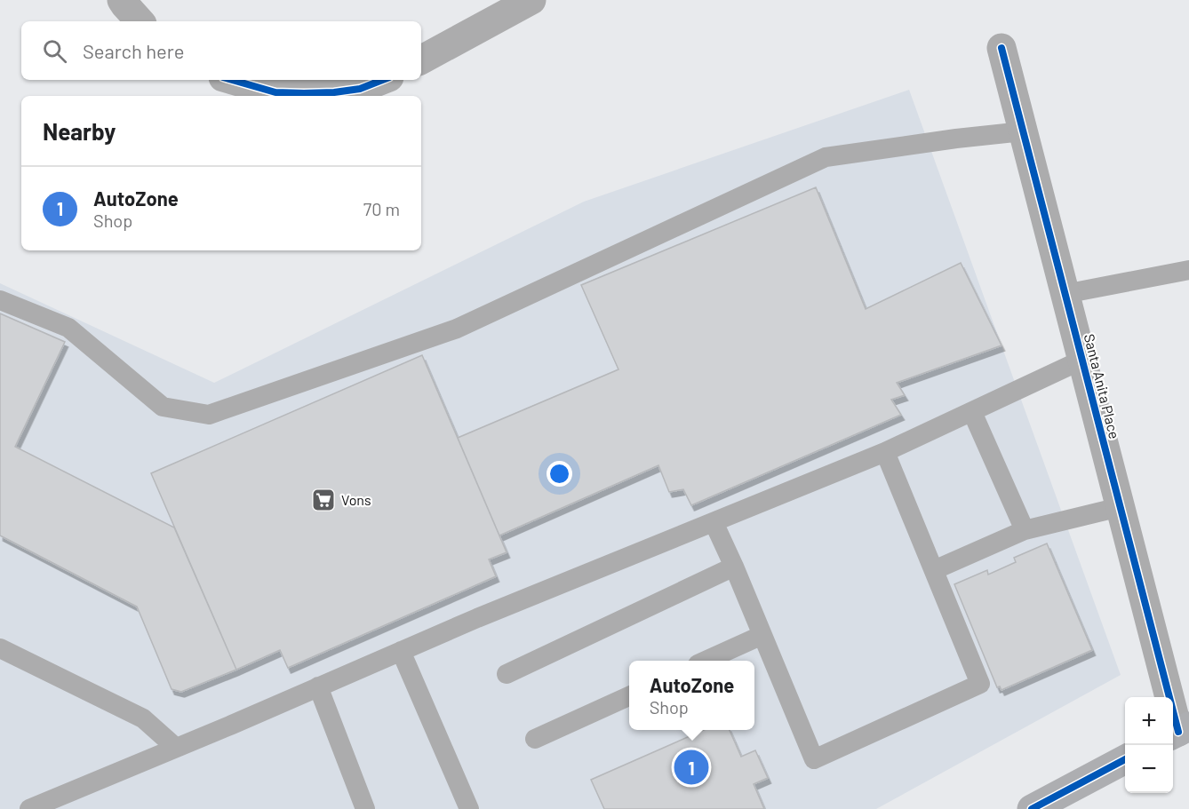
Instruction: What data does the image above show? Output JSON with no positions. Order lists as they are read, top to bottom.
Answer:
{
  "streets": {
    "street": ["Santa Anita Place"]
  },
  "places": {
    "supermarket": ["Vons"]
  },
  "page": {
    "search": "Search here",
    "heading": "Nearby",
    "list": [
      {
        "mark": "1",
        "name": "AutoZone",
        "note": "Shop",
        "value": "70 m"
      }
    ],
    "popup": ["AutoZone", "Shop"],
    "map_buttons": ["+", "−"],
    "pins": "1"
  }
}
